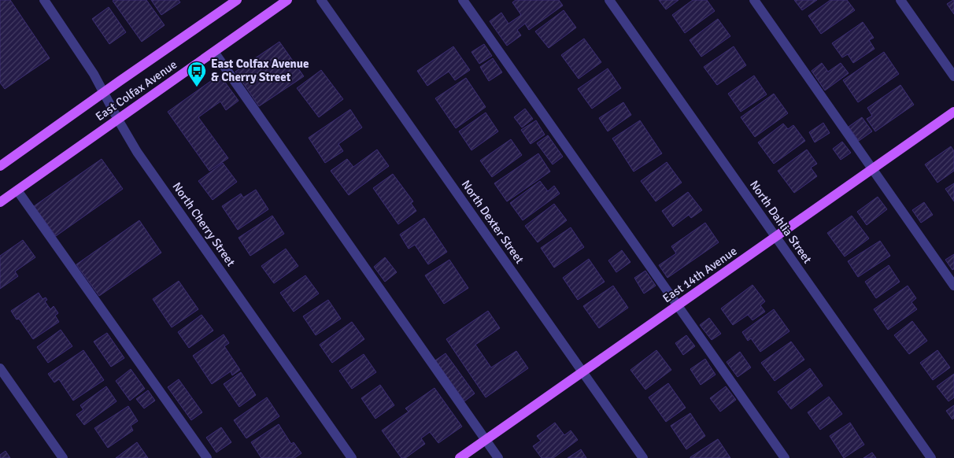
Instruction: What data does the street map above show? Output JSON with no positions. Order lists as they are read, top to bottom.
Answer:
{
  "streets": {
    "main road": ["East Colfax Avenue", "East 14th Avenue"],
    "street": ["North Dexter Street", "North Dahlia Street", "North Cherry Street"]
  },
  "crossings": [
    ["East Colfax Avenue", "North Cherry Street"],
    ["North Dexter Street", "East 14th Avenue"],
    ["North Dahlia Street", "East 14th Avenue"]
  ],
  "places": {
    "bus stop": ["East Colfax Avenue & Cherry Street"]
  }
}
